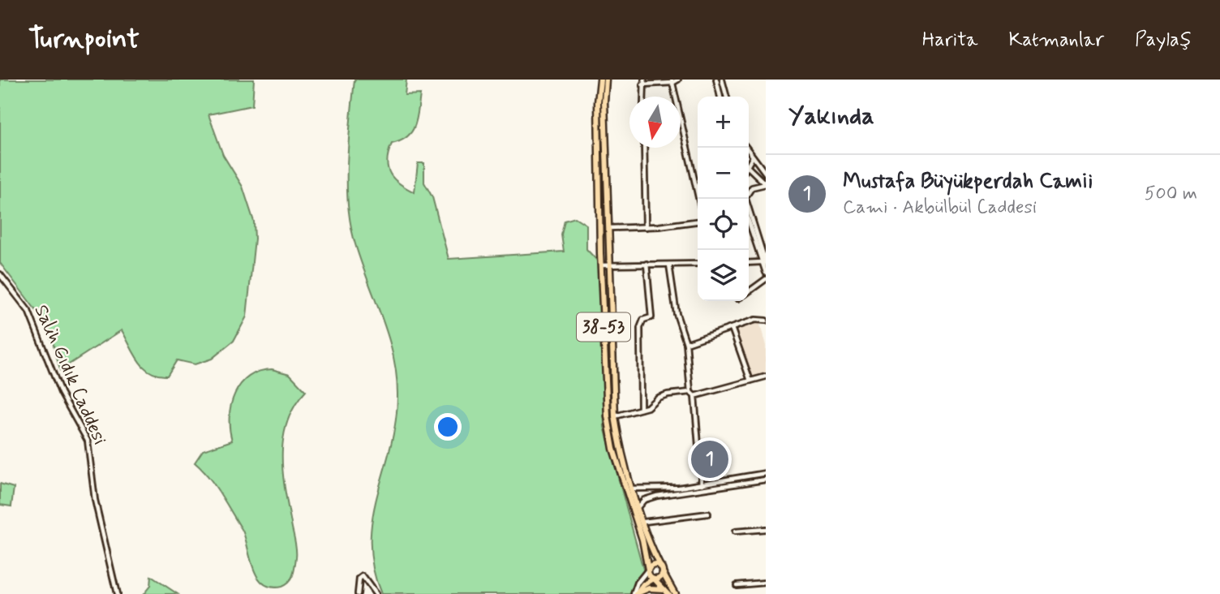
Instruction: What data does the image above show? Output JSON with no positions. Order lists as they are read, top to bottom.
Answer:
{
  "streets": {
    "main road": ["38-53"],
    "street": ["Salih Gıdık Caddesi"]
  },
  "north": "bottom",
  "page": {
    "header": "Turnpoint",
    "nav": ["Harita", "Katmanlar", "Paylaş"],
    "heading": "Yakında",
    "map_buttons": ["+", "−"],
    "list": [
      {
        "mark": "1",
        "name": "Mustafa Büyükperdah Camii",
        "note": "Cami · Akbülbül Caddesi",
        "value": "500 m"
      }
    ],
    "pins": "1"
  }
}
